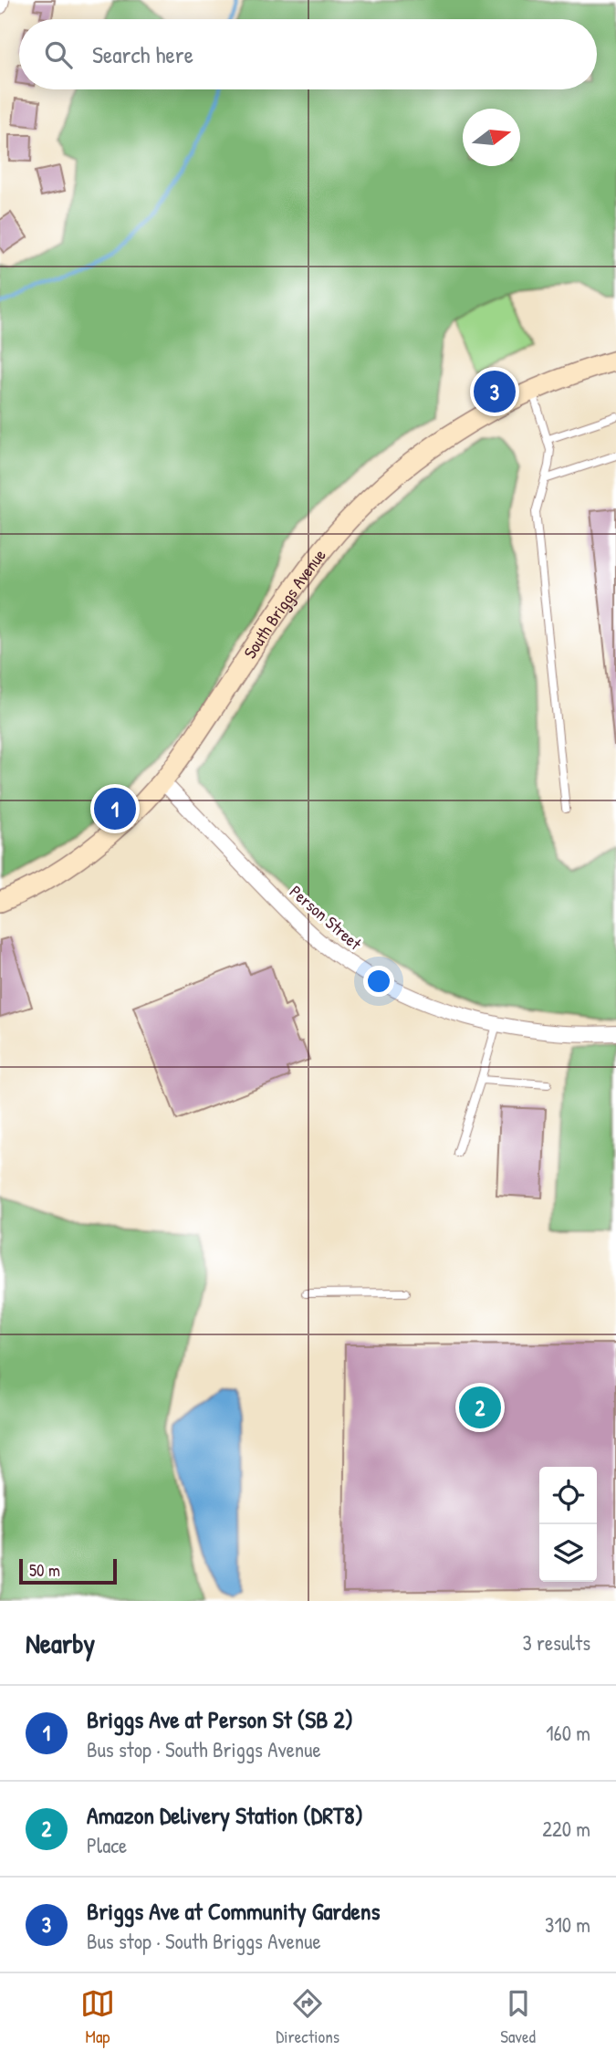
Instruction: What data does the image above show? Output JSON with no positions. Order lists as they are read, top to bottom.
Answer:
{
  "streets": {
    "street": ["South Briggs Avenue", "Person Street"]
  },
  "crossings": [
    ["South Briggs Avenue", "Person Street"]
  ],
  "scale_bar": "50 m",
  "north": "right",
  "page": {
    "search": "Search here",
    "pins": ["3", "1", "2"],
    "scale": "50 m",
    "heading": ["Nearby", "3 results"],
    "list": [
      {
        "mark": "1",
        "name": "Briggs Ave at Person St (SB 2)",
        "note": "Bus stop · South Briggs Avenue",
        "value": "160 m"
      },
      {
        "mark": "2",
        "name": "Amazon Delivery Station (DRT8)",
        "note": "Place",
        "value": "220 m"
      },
      {
        "mark": "3",
        "name": "Briggs Ave at Community Gardens",
        "note": "Bus stop · South Briggs Avenue",
        "value": "310 m"
      }
    ],
    "nav": ["Map", "Directions", "Saved"]
  }
}
